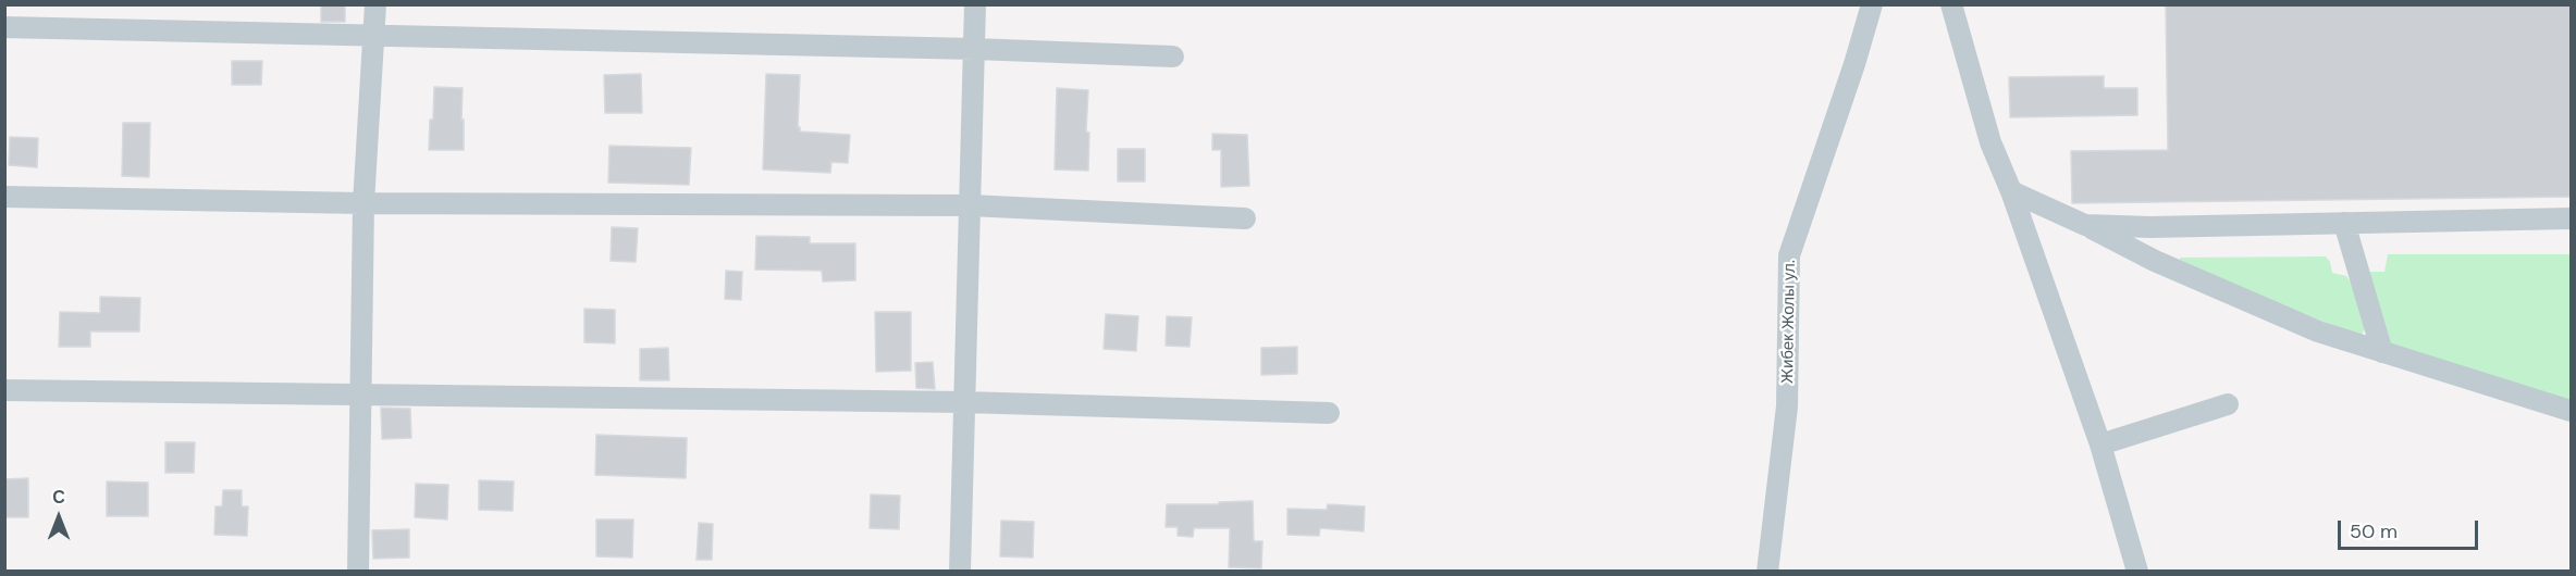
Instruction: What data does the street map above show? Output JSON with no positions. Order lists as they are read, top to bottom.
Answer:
{
  "streets": {
    "street": ["Жибек Жолы ул."]
  },
  "scale_bar": "50 m",
  "north": "top"
}
